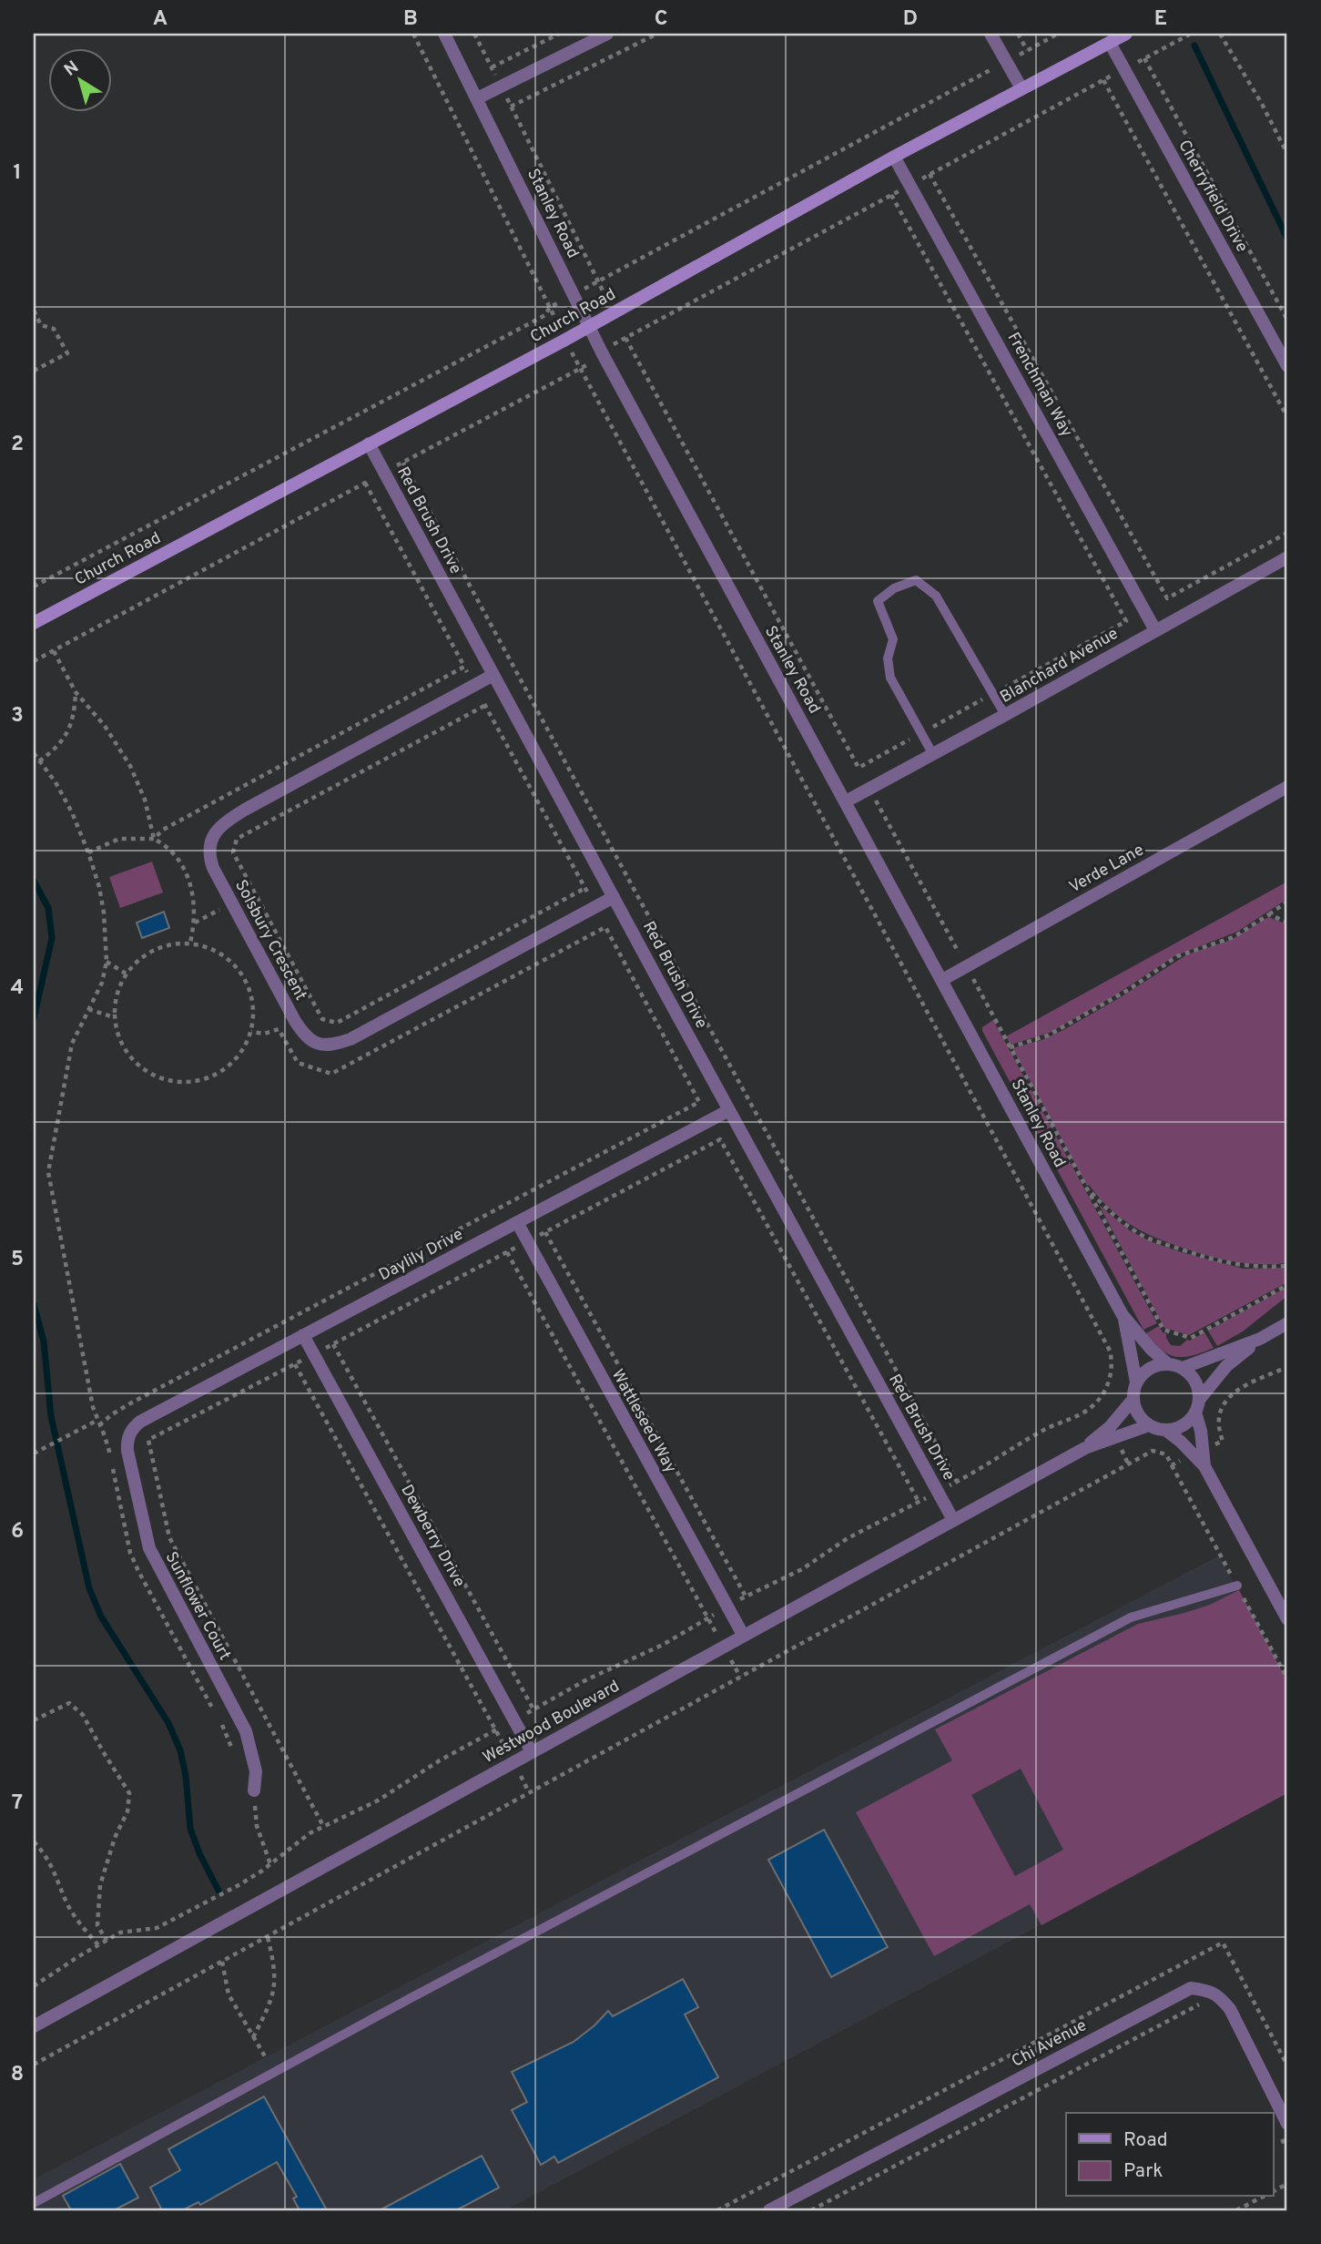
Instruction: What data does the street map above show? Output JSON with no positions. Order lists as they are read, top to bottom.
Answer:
{
  "streets": {
    "main road": ["Church Road"],
    "street": [
      "Cherryfield Drive",
      "Stanley Road",
      "Frenchman Way",
      "Red Brush Drive",
      "Blanchard Avenue",
      "Verde Lane",
      "Solsbury Crescent",
      "Daylily Drive",
      "Wattleseed Way",
      "Dewberry Drive",
      "Sunflower Court",
      "Westwood Boulevard",
      "Chi Avenue"
    ]
  },
  "crossings": [
    ["Cherryfield Drive", "Church Road"],
    ["Stanley Road", "Church Road"],
    ["Stanley Road", "Blanchard Avenue"],
    ["Stanley Road", "Verde Lane"],
    ["Stanley Road", "Westwood Boulevard"],
    ["Church Road", "Frenchman Way"],
    ["Church Road", "Red Brush Drive"],
    ["Frenchman Way", "Blanchard Avenue"],
    ["Red Brush Drive", "Solsbury Crescent"],
    ["Red Brush Drive", "Daylily Drive"],
    ["Red Brush Drive", "Westwood Boulevard"],
    ["Daylily Drive", "Wattleseed Way"],
    ["Daylily Drive", "Dewberry Drive"],
    ["Daylily Drive", "Sunflower Court"],
    ["Wattleseed Way", "Westwood Boulevard"],
    ["Dewberry Drive", "Westwood Boulevard"]
  ],
  "legend": ["Road", "Park"],
  "north": "top left",
  "grid": {
    "columns": [
      "A",
      "B",
      "C",
      "D",
      "E"
    ],
    "rows": [
      "1",
      "2",
      "3",
      "4",
      "5",
      "6",
      "7",
      "8"
    ]
  }
}
